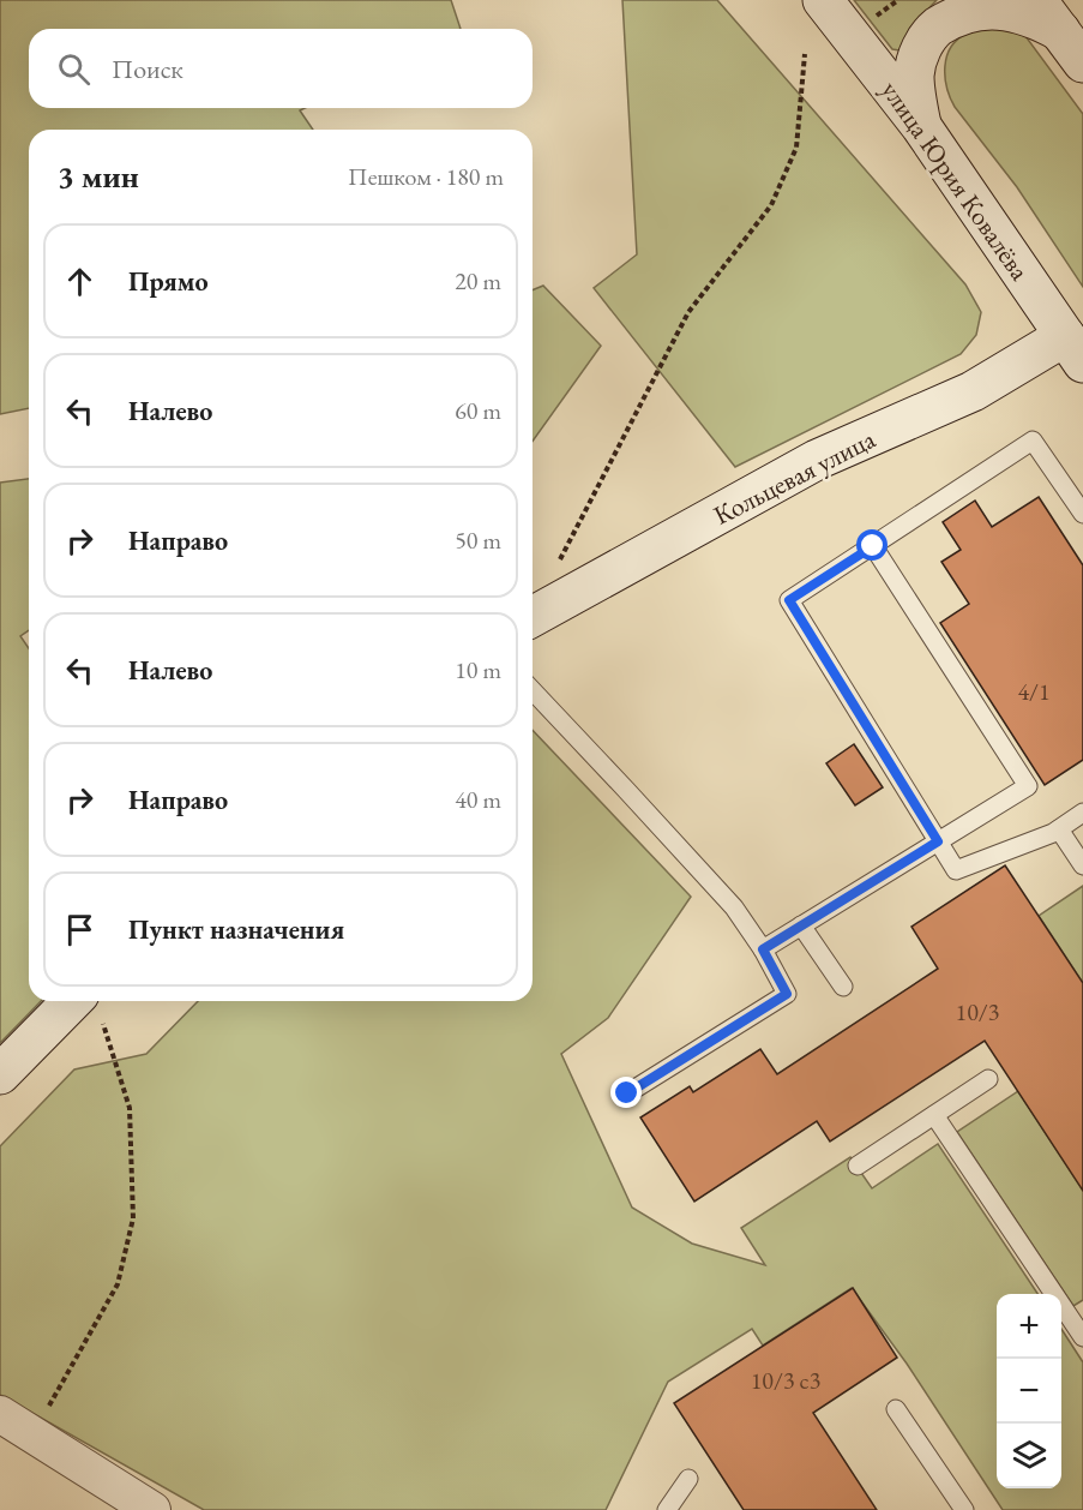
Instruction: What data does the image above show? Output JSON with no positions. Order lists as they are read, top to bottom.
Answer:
{
  "streets": {
    "street": ["улица Юрия Ковалёва", "Кольцевая улица"]
  },
  "crossings": [
    ["улица Юрия Ковалёва", "Кольцевая улица"]
  ],
  "house_numbers": ["4/1", "10/3", "10/3 с3"],
  "page": {
    "search": "Поиск",
    "heading": ["3 мин", "Пешком · 180 m"],
    "list": [
      ["Прямо", "20 m"],
      ["Налево", "60 m"],
      ["Направо", "50 m"],
      ["Налево", "10 m"],
      ["Направо", "40 m"],
      "Пункт назначения"
    ],
    "map_buttons": ["+", "−"]
  }
}
